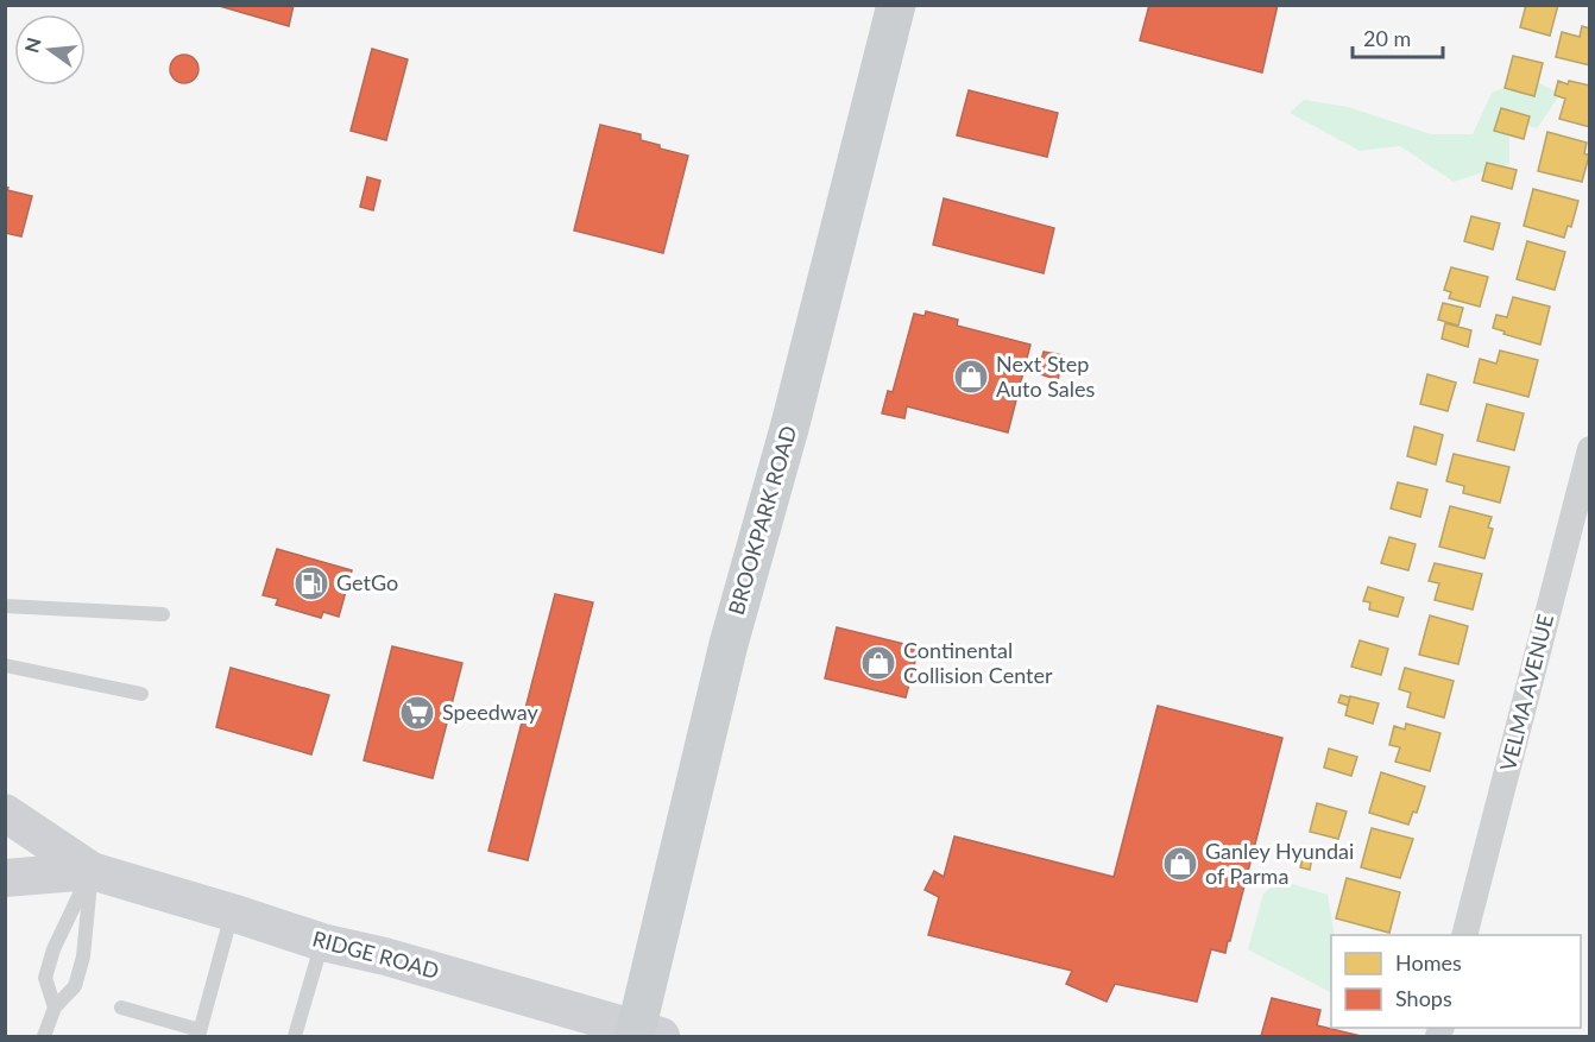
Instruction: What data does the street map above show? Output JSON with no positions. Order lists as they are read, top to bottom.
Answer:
{
  "streets": {
    "main road": ["BROOKPARK ROAD", "RIDGE ROAD"],
    "street": ["VELMA AVENUE"]
  },
  "crossings": [
    ["BROOKPARK ROAD", "RIDGE ROAD"]
  ],
  "places": {
    "shop": ["Next Step Auto Sales", "Continental Collision Center", "Ganley Hyundai of Parma"],
    "fuel station": ["GetGo"],
    "supermarket": ["Speedway"]
  },
  "legend": ["Homes", "Shops"],
  "scale_bar": "20 m",
  "north": "left"
}
